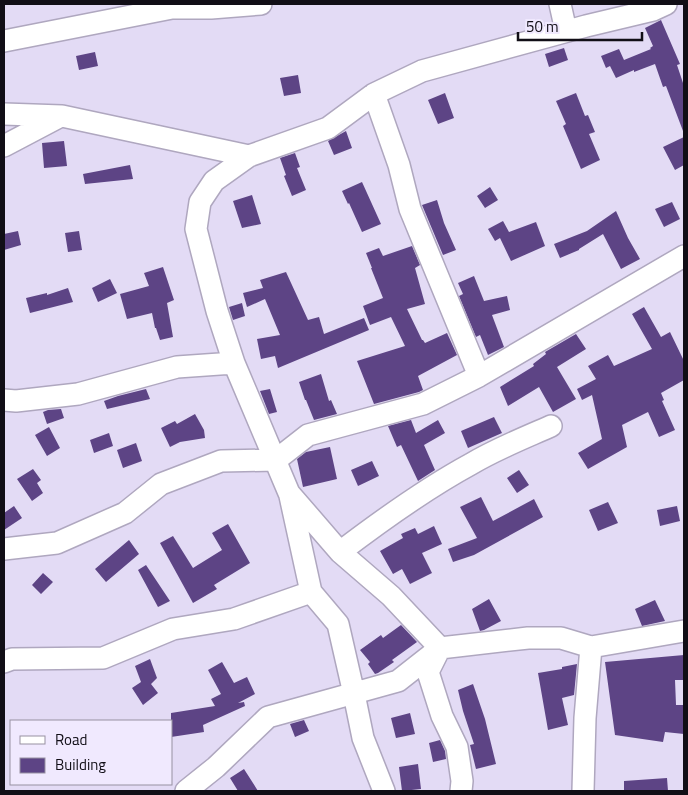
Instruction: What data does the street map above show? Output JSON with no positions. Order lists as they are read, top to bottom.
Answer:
{
  "legend": ["Road", "Building"],
  "scale_bar": "50 m"
}
